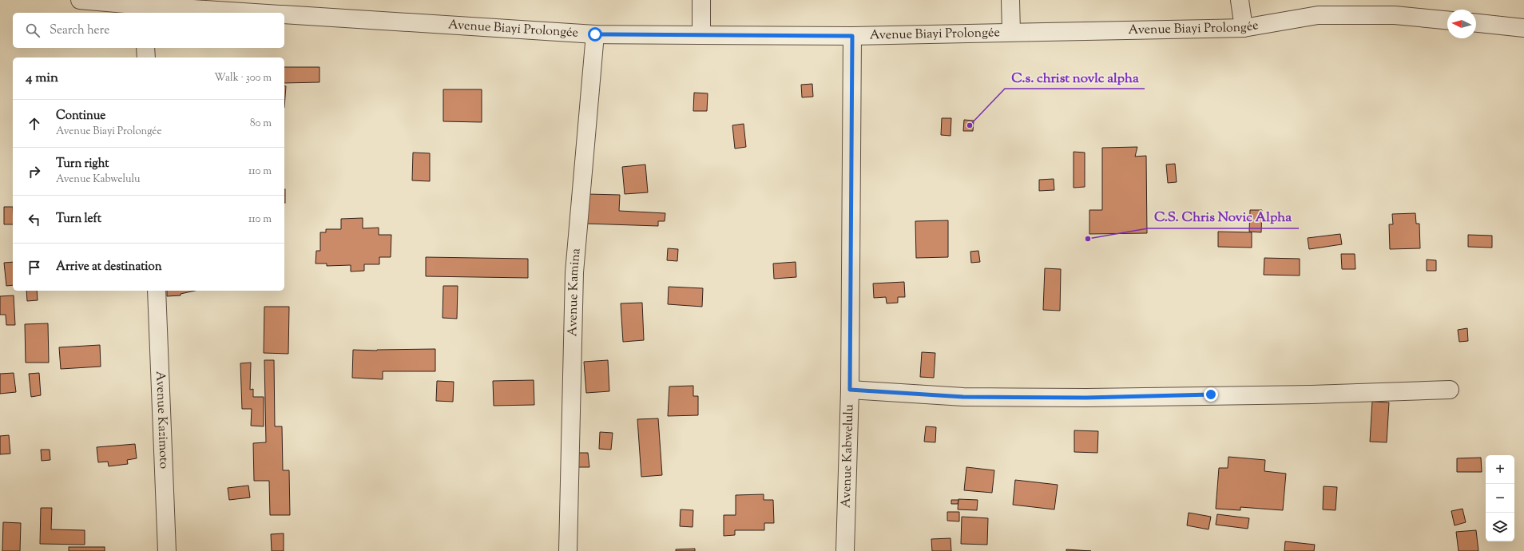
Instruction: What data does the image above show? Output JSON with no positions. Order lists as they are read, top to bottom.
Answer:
{
  "streets": {
    "street": [
      "Avenue Biayi Prolongée",
      "Avenue Kamina",
      "Avenue Kazimoto",
      "Avenue Kabwelulu"
    ]
  },
  "crossings": [
    ["Avenue Biayi Prolongée", "Avenue Kamina"],
    ["Avenue Biayi Prolongée", "Avenue Kabwelulu"]
  ],
  "places": ["C.s. christ novlc alpha", "C.S. Chris Novic Alpha"],
  "north": "left",
  "page": {
    "search": "Search here",
    "heading": ["4 min", "Walk · 300 m"],
    "list": [
      ["Continue", "Avenue Biayi Prolongée", "80 m"],
      ["Turn right", "Avenue Kabwelulu", "110 m"],
      ["Turn left", "110 m"],
      "Arrive at destination"
    ],
    "map_buttons": ["+", "−"]
  }
}
